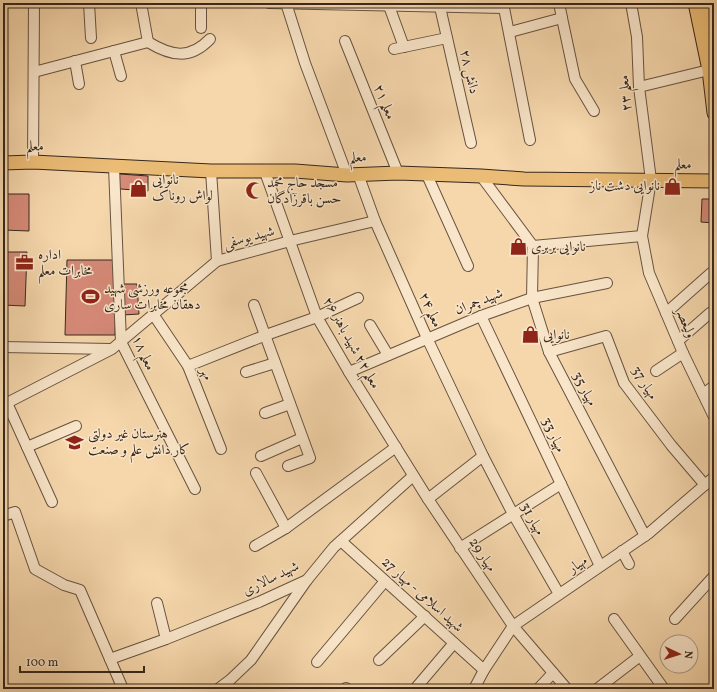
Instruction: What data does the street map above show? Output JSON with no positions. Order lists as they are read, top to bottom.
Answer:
{
  "streets": {
    "main road": ["معلم"],
    "street": [
      "دانش ۲۸",
      "معلم ۲۳",
      "معلم ۲۱",
      "شهید یوسفی",
      "شهید چمران",
      "معلم ۲۴",
      "ولیعصر",
      "معلم ۲۲ شهید باهنر ۲۶",
      "معلم ۱۸",
      "مهر",
      "مهیار 37",
      "مهیار 35",
      "مهیار 33",
      "مهیار 31",
      "مهیار 29",
      "مهیار",
      "شهید سالاری",
      "شهید اسلامی - مهیار 27"
    ]
  },
  "crossings": [
    ["معلم ۲۳", "معلم"],
    ["معلم ۲۳", "ولیعصر"],
    ["معلم ۲۱", "معلم"],
    ["معلم", "معلم ۲۴"],
    ["معلم", "معلم ۲۲ شهید باهنر ۲۶"],
    ["معلم", "معلم ۱۸"],
    ["شهید یوسفی", "معلم ۲۴"],
    ["شهید یوسفی", "معلم ۲۲ شهید باهنر ۲۶"],
    ["شهید یوسفی", "معلم ۱۸"],
    ["شهید یوسفی", "مهر"],
    ["شهید چمران", "معلم ۲۴"],
    ["شهید چمران", "معلم ۲۲ شهید باهنر ۲۶"],
    ["شهید چمران", "مهیار 35"],
    ["شهید چمران", "مهیار 33"],
    ["معلم ۲۴", "مهیار 31"],
    ["معلم ۲۲ شهید باهنر ۲۶", "مهیار 29"],
    ["معلم ۲۲ شهید باهنر ۲۶", "شهید سالاری"],
    ["مهیار 37", "مهیار 35"],
    ["مهیار 37", "مهیار"],
    ["مهیار 35", "مهیار"],
    ["مهیار 33", "مهیار"],
    ["مهیار 31", "مهیار"],
    ["مهیار 29", "مهیار"],
    ["مهیار 29", "شهید سالاری"],
    ["مهیار", "شهید اسلامی - مهیار 27"],
    ["شهید سالاری", "شهید اسلامی - مهیار 27"]
  ],
  "places": {
    "shop": [
      "نانوایی دشت ناز",
      "نانوایی لواش روناک",
      "نانوایی بربری",
      "نانوایی"
    ],
    "mosque": ["مسجد حاج محمد حسن باقرزادگان"],
    "office": ["اداره مخابرات معلم"],
    "sports": ["مجموعه ورزشی شهید دهقان مخابرات ساری"],
    "school or university": ["هنرستان غیر دولتی کار دانش علم و صنعت"]
  },
  "scale_bar": "100 m",
  "north": "right"
}
